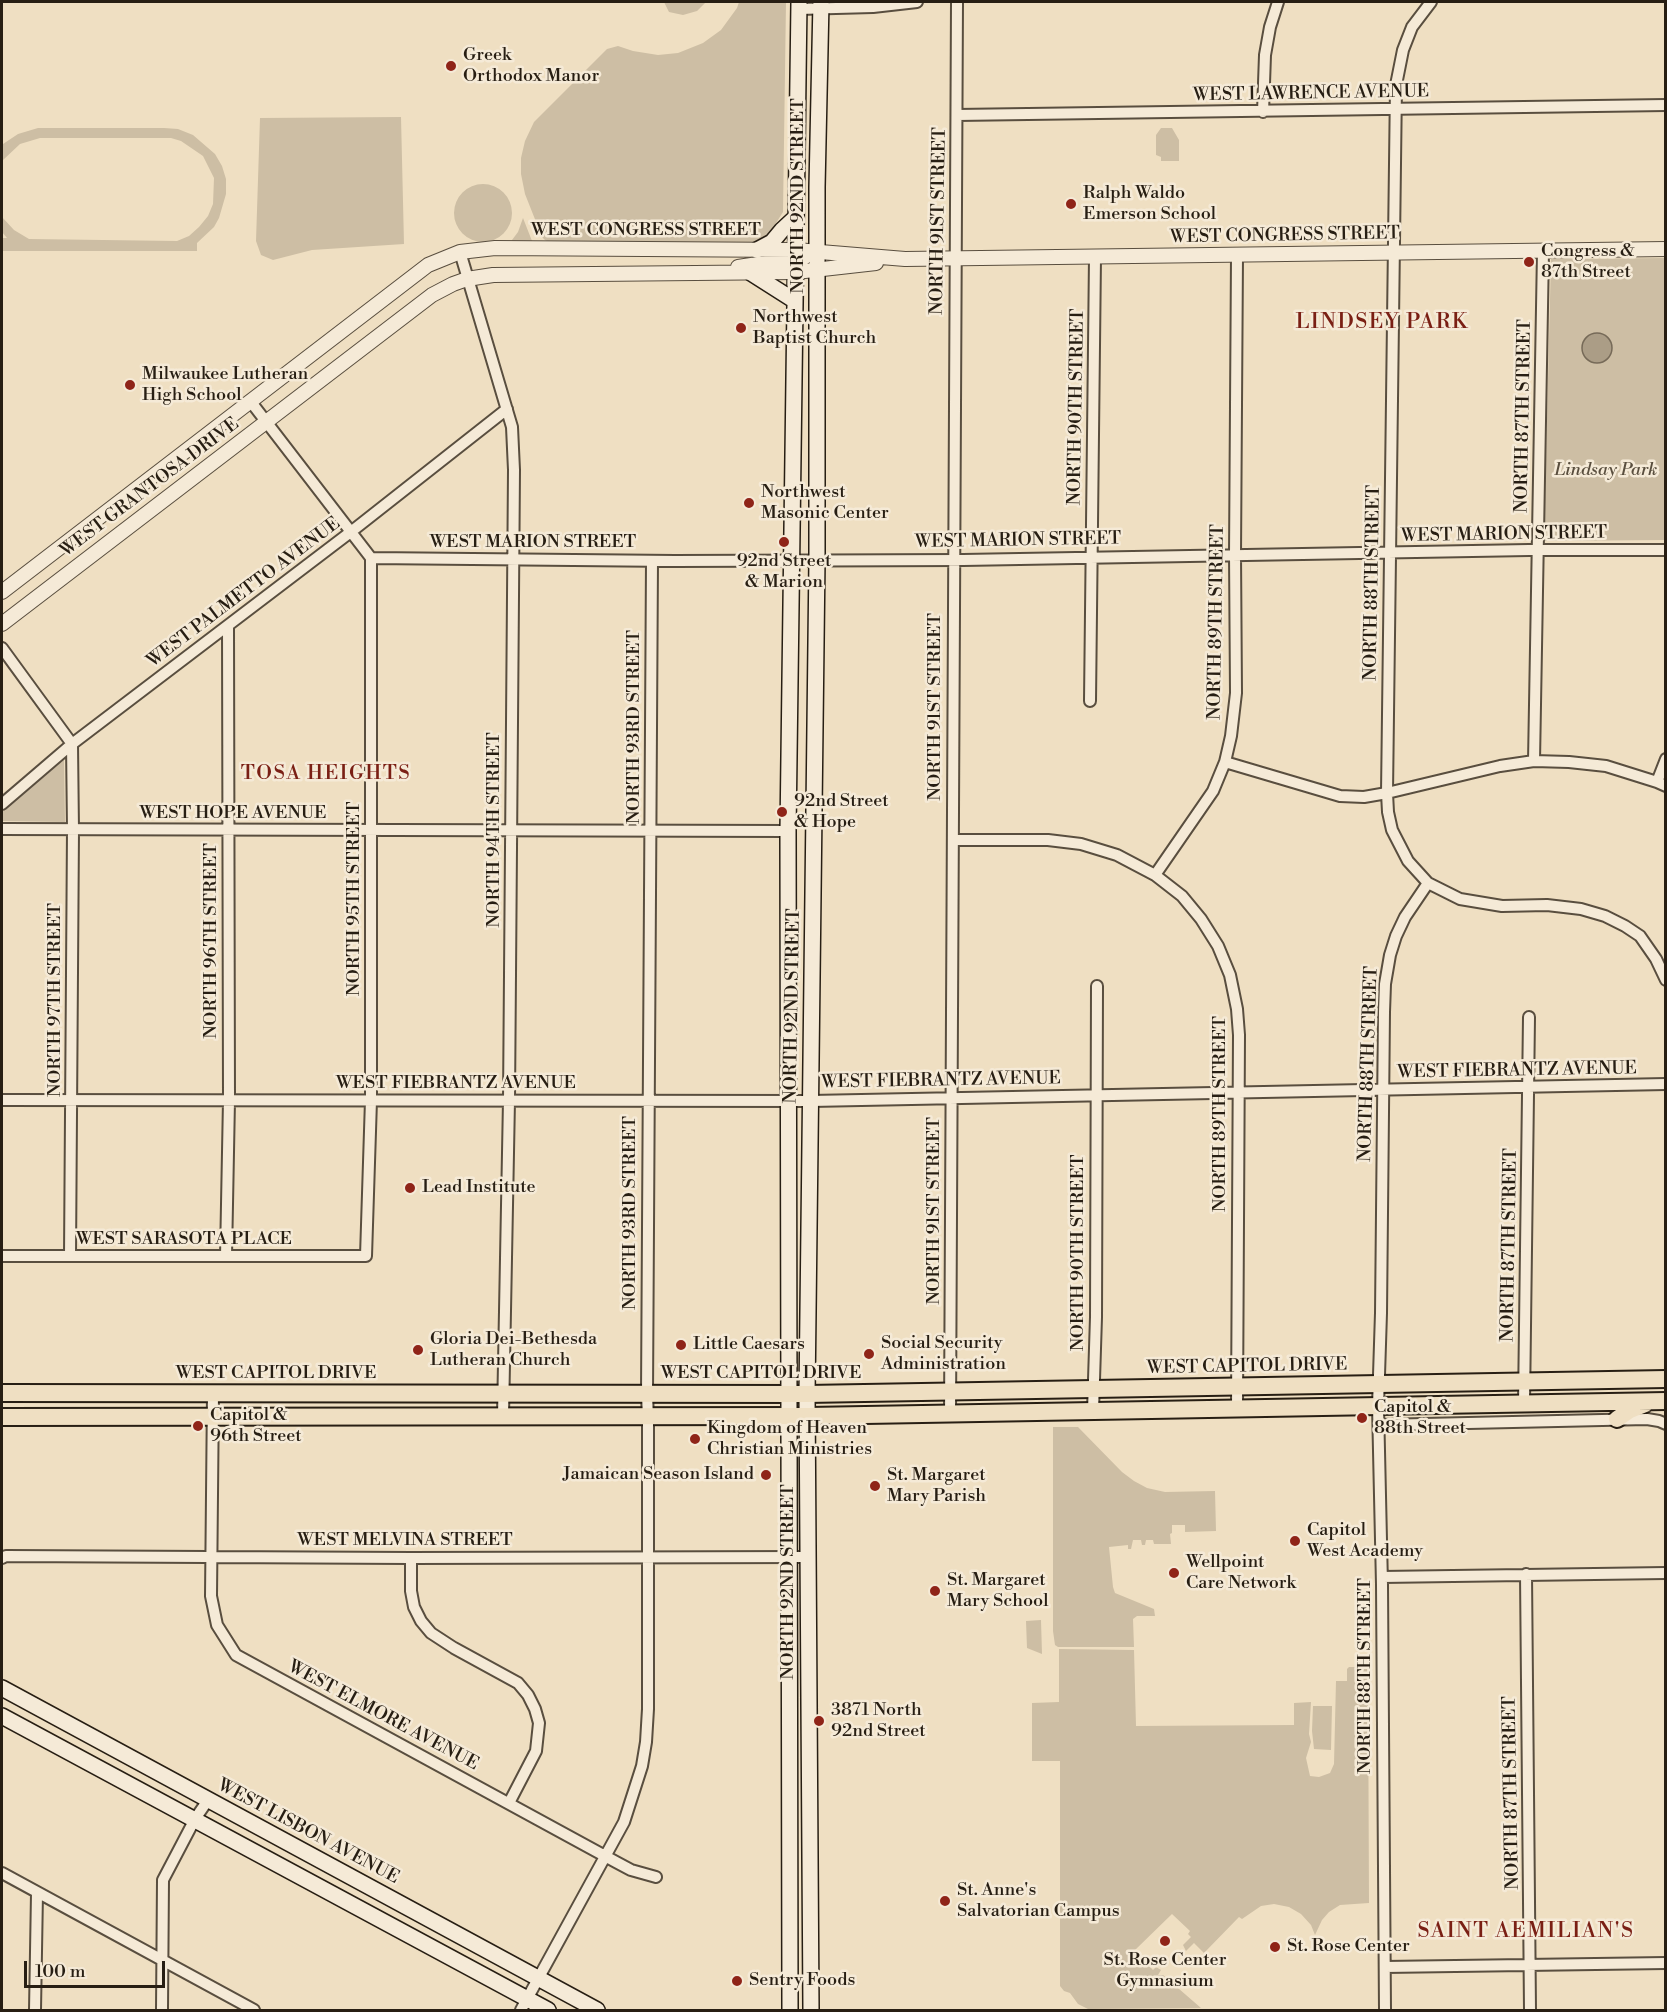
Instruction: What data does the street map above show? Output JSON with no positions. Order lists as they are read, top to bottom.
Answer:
{
  "streets": {
    "main road": ["NORTH 92ND STREET", "WEST CAPITOL DRIVE", "WEST LISBON AVENUE"],
    "street": [
      "WEST LAWRENCE AVENUE",
      "NORTH 91ST STREET",
      "WEST CONGRESS STREET",
      "NORTH 90TH STREET",
      "NORTH 87TH STREET",
      "WEST GRANTOSA DRIVE",
      "WEST MARION STREET",
      "NORTH 88TH STREET",
      "WEST PALMETTO AVENUE",
      "NORTH 89TH STREET",
      "NORTH 93RD STREET",
      "WEST HOPE AVENUE",
      "NORTH 94TH STREET",
      "NORTH 95TH STREET",
      "NORTH 96TH STREET",
      "NORTH 97TH STREET",
      "WEST FIEBRANTZ AVENUE",
      "WEST SARASOTA PLACE",
      "WEST MELVINA STREET",
      "WEST ELMORE AVENUE"
    ]
  },
  "crossings": [
    ["WEST LAWRENCE AVENUE", "NORTH 91ST STREET"],
    ["WEST LAWRENCE AVENUE", "NORTH 88TH STREET"],
    ["NORTH 92ND STREET", "WEST CONGRESS STREET"],
    ["NORTH 92ND STREET", "WEST MARION STREET"],
    ["NORTH 92ND STREET", "WEST HOPE AVENUE"],
    ["NORTH 92ND STREET", "WEST FIEBRANTZ AVENUE"],
    ["NORTH 92ND STREET", "WEST CAPITOL DRIVE"],
    ["NORTH 92ND STREET", "WEST MELVINA STREET"],
    ["NORTH 91ST STREET", "WEST CONGRESS STREET"],
    ["NORTH 91ST STREET", "WEST MARION STREET"],
    ["NORTH 91ST STREET", "WEST FIEBRANTZ AVENUE"],
    ["NORTH 91ST STREET", "WEST CAPITOL DRIVE"],
    ["WEST CONGRESS STREET", "NORTH 90TH STREET"],
    ["WEST CONGRESS STREET", "NORTH 87TH STREET"],
    ["WEST CONGRESS STREET", "WEST GRANTOSA DRIVE"],
    ["WEST CONGRESS STREET", "NORTH 88TH STREET"],
    ["WEST CONGRESS STREET", "NORTH 89TH STREET"],
    ["WEST CONGRESS STREET", "NORTH 94TH STREET"],
    ["NORTH 90TH STREET", "WEST MARION STREET"],
    ["NORTH 90TH STREET", "WEST FIEBRANTZ AVENUE"],
    ["NORTH 90TH STREET", "WEST CAPITOL DRIVE"],
    ["NORTH 87TH STREET", "WEST MARION STREET"],
    ["NORTH 87TH STREET", "WEST FIEBRANTZ AVENUE"],
    ["NORTH 87TH STREET", "WEST CAPITOL DRIVE"],
    ["WEST GRANTOSA DRIVE", "NORTH 94TH STREET"],
    ["WEST MARION STREET", "NORTH 88TH STREET"],
    ["WEST MARION STREET", "NORTH 89TH STREET"],
    ["WEST MARION STREET", "NORTH 93RD STREET"],
    ["WEST MARION STREET", "NORTH 94TH STREET"],
    ["WEST MARION STREET", "NORTH 95TH STREET"],
    ["NORTH 88TH STREET", "WEST FIEBRANTZ AVENUE"],
    ["NORTH 88TH STREET", "WEST CAPITOL DRIVE"],
    ["WEST PALMETTO AVENUE", "NORTH 94TH STREET"],
    ["WEST PALMETTO AVENUE", "NORTH 96TH STREET"],
    ["WEST PALMETTO AVENUE", "NORTH 97TH STREET"],
    ["NORTH 89TH STREET", "WEST FIEBRANTZ AVENUE"],
    ["NORTH 89TH STREET", "WEST CAPITOL DRIVE"],
    ["NORTH 93RD STREET", "WEST HOPE AVENUE"],
    ["NORTH 93RD STREET", "WEST FIEBRANTZ AVENUE"],
    ["NORTH 93RD STREET", "WEST CAPITOL DRIVE"],
    ["NORTH 93RD STREET", "WEST MELVINA STREET"],
    ["NORTH 93RD STREET", "WEST ELMORE AVENUE"],
    ["NORTH 93RD STREET", "WEST LISBON AVENUE"],
    ["WEST HOPE AVENUE", "NORTH 94TH STREET"],
    ["WEST HOPE AVENUE", "NORTH 95TH STREET"],
    ["WEST HOPE AVENUE", "NORTH 96TH STREET"],
    ["WEST HOPE AVENUE", "NORTH 97TH STREET"],
    ["NORTH 94TH STREET", "WEST FIEBRANTZ AVENUE"],
    ["NORTH 94TH STREET", "WEST CAPITOL DRIVE"],
    ["NORTH 95TH STREET", "WEST FIEBRANTZ AVENUE"],
    ["NORTH 95TH STREET", "WEST SARASOTA PLACE"],
    ["NORTH 96TH STREET", "WEST FIEBRANTZ AVENUE"],
    ["NORTH 96TH STREET", "WEST SARASOTA PLACE"],
    ["NORTH 97TH STREET", "WEST FIEBRANTZ AVENUE"],
    ["NORTH 97TH STREET", "WEST SARASOTA PLACE"],
    ["WEST MELVINA STREET", "WEST ELMORE AVENUE"]
  ],
  "districts": ["LINDSEY PARK", "TOSA HEIGHTS", "SAINT AEMILIAN'S"],
  "parks": ["Lindsay Park"],
  "places": [
    "Greek Orthodox Manor",
    "Ralph Waldo Emerson School",
    "Congress & 87th Street",
    "Northwest Baptist Church",
    "Milwaukee Lutheran High School",
    "Northwest Masonic Center",
    "92nd Street & Marion",
    "92nd Street & Hope",
    "Lead Institute",
    "Little Caesars",
    "Gloria Dei-Bethesda Lutheran Church",
    "Social Security Administration",
    "Capitol & 88th Street",
    "Capitol & 96th Street",
    "Kingdom of Heaven Christian Ministries",
    "Jamaican Season Island",
    "St. Margaret Mary Parish",
    "Capitol West Academy",
    "Wellpoint Care Network",
    "St. Margaret Mary School",
    "3871 North 92nd Street",
    "St. Anne's Salvatorian Campus",
    "St. Rose Center Gymnasium",
    "St. Rose Center",
    "Sentry Foods"
  ],
  "scale_bar": "100 m"
}
